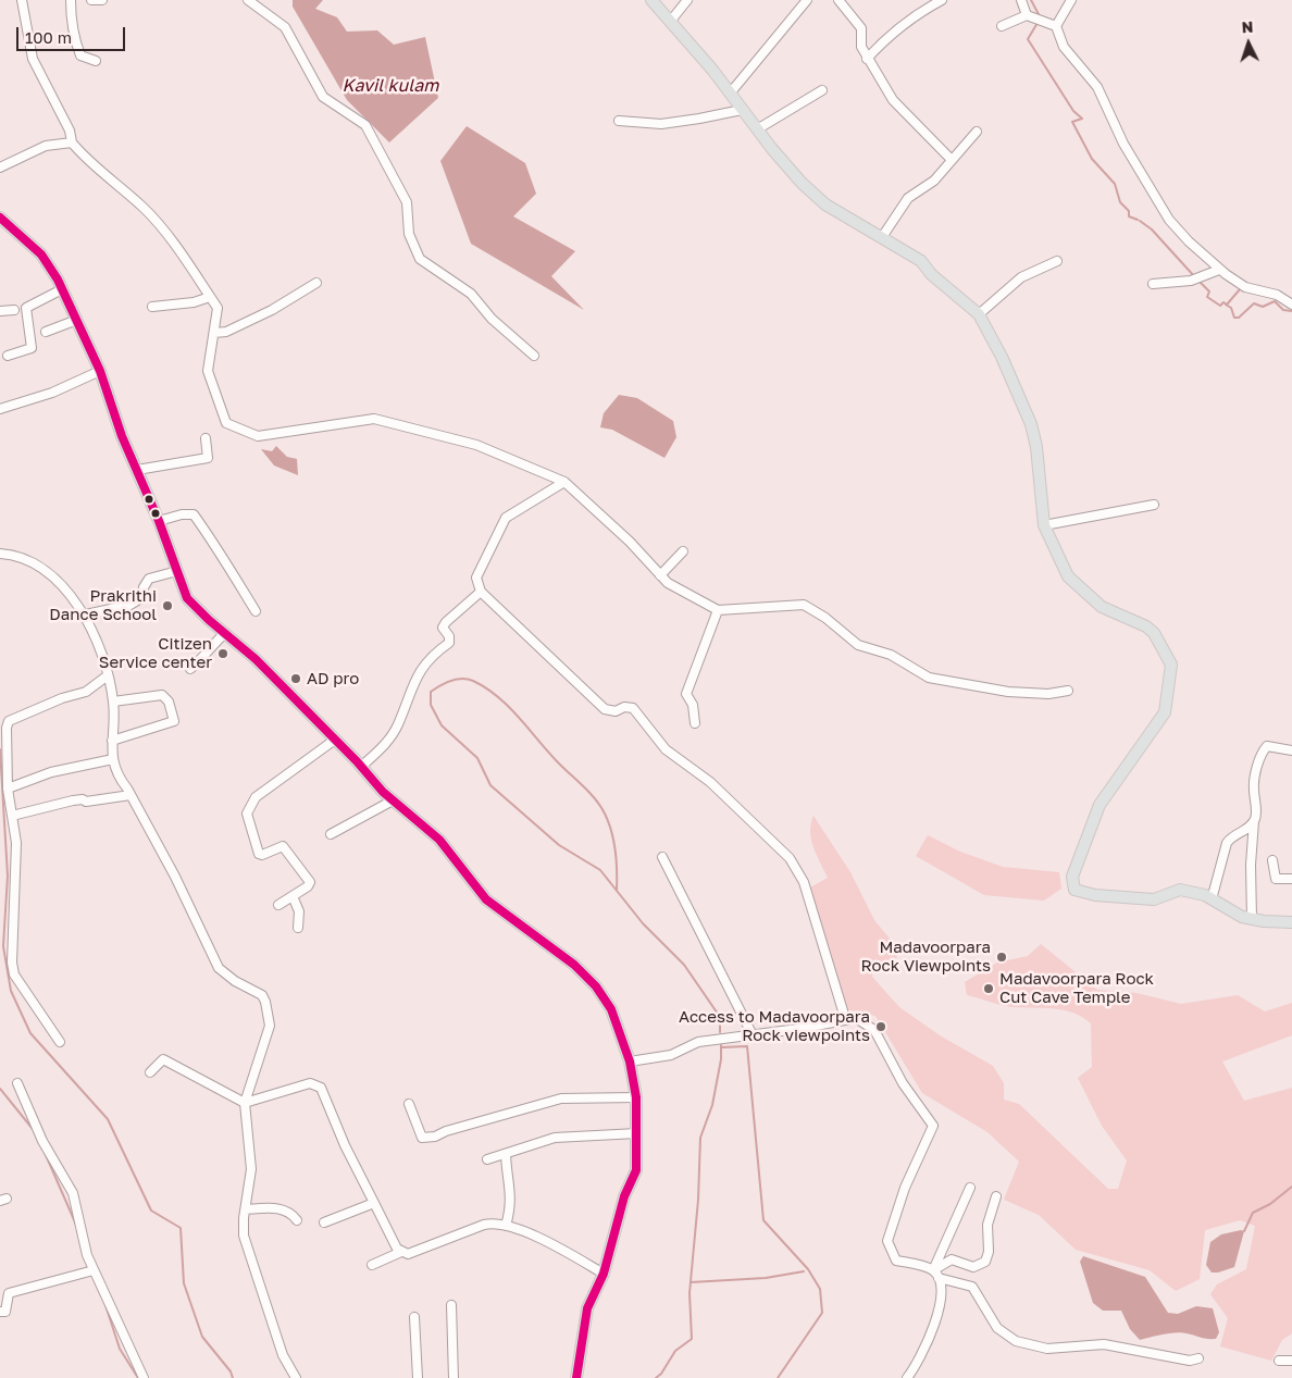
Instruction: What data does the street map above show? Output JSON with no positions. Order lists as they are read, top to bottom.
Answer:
{
  "water": ["Kavil kulam"],
  "places": [
    "Prakrithi Dance School",
    "Citizen Service center",
    "AD pro",
    "Madavoorpara Rock Viewpoints",
    "Madavoorpara Rock Cut Cave Temple",
    "Access to Madavoorpara Rock viewpoints"
  ],
  "scale_bar": "100 m",
  "north": "top"
}
